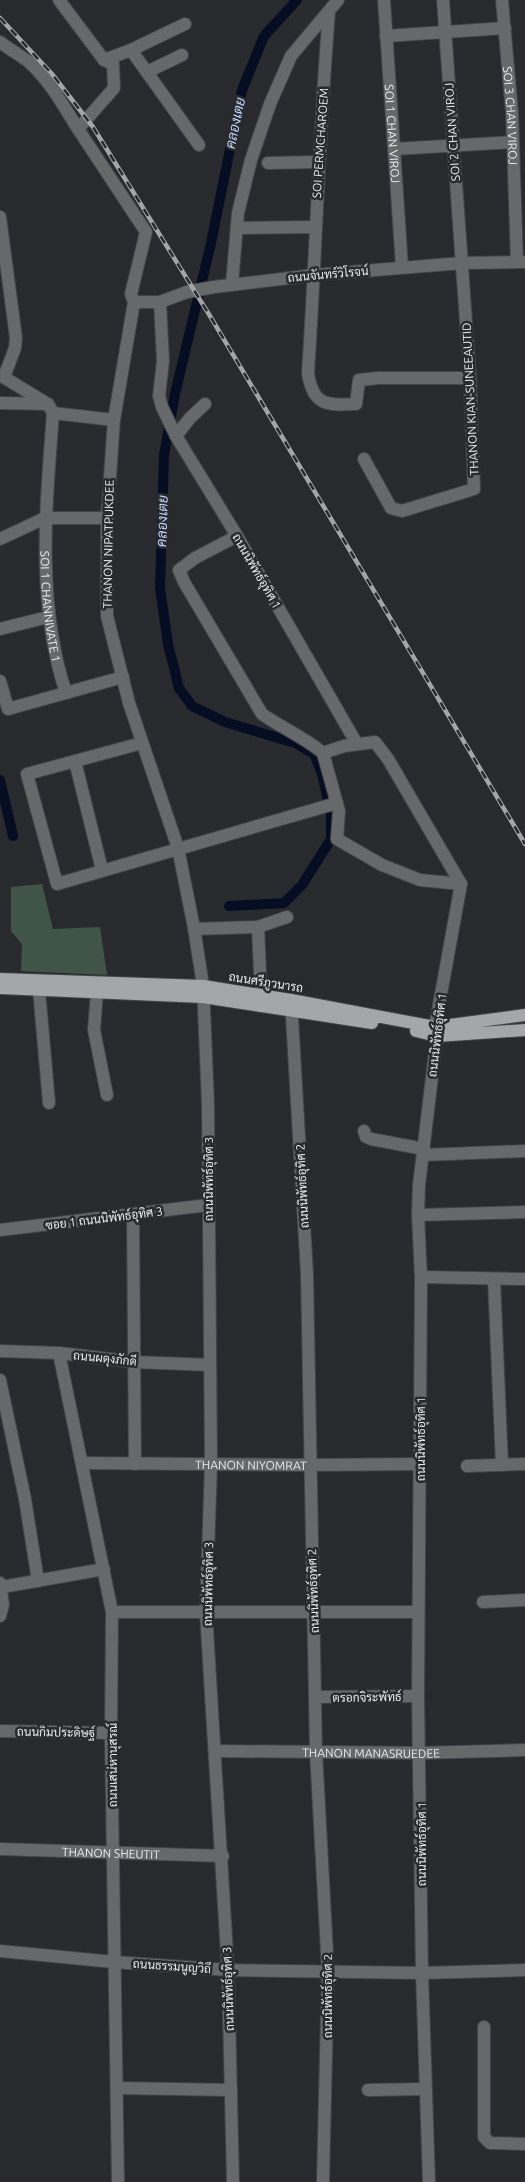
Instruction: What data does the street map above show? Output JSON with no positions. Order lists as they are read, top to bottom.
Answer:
{
  "streets": {
    "main road": ["ถนนศรีภูวนารถ"],
    "street": [
      "SOI 3 CHAN VIROJ",
      "SOI 2 CHAN VIROJ",
      "SOI 1 CHAN VIROJ",
      "SOI PERMCHAROEM",
      "ถนนจันทร์วิโรจน์",
      "THANON KIAN-SUNEEAUTID",
      "THANON NIPATPUKDEE",
      "ถนนนิพัทธ์อุทิศ 1",
      "SOI 1 CHANNIVATE 1",
      "ถนนนิพัทธ์อุทิศ 3",
      "ถนนนิพัทธ์อุทิศ 2",
      "ซอย 1 ถนนนิพัทธ์อุทิศ 3",
      "ถนนผดุงภักดี",
      "THANON NIYOMRAT",
      "ตรอกจิระพัทธ์",
      "ถนนกิมประดิษฐ์",
      "THANON MANASRUEDEE",
      "ถนนเสน่หานุสรณ์",
      "THANON SHEUTIT",
      "ถนนธรรมนูญวิถี"
    ]
  },
  "crossings": [
    ["SOI 3 CHAN VIROJ", "ถนนจันทร์วิโรจน์"],
    ["SOI 2 CHAN VIROJ", "ถนนจันทร์วิโรจน์"],
    ["SOI 2 CHAN VIROJ", "THANON KIAN-SUNEEAUTID"],
    ["SOI 1 CHAN VIROJ", "ถนนจันทร์วิโรจน์"],
    ["SOI PERMCHAROEM", "ถนนจันทร์วิโรจน์"],
    ["SOI PERMCHAROEM", "THANON KIAN-SUNEEAUTID"],
    ["ถนนจันทร์วิโรจน์", "THANON KIAN-SUNEEAUTID"],
    ["ถนนจันทร์วิโรจน์", "THANON NIPATPUKDEE"],
    ["ถนนจันทร์วิโรจน์", "ถนนนิพัทธ์อุทิศ 1"],
    ["THANON NIPATPUKDEE", "ถนนศรีภูวนารถ"],
    ["THANON NIPATPUKDEE", "ถนนนิพัทธ์อุทิศ 3"],
    ["ถนนนิพัทธ์อุทิศ 1", "ถนนศรีภูวนารถ"],
    ["ถนนนิพัทธ์อุทิศ 1", "THANON NIYOMRAT"],
    ["ถนนนิพัทธ์อุทิศ 1", "ตรอกจิระพัทธ์"],
    ["ถนนนิพัทธ์อุทิศ 1", "THANON MANASRUEDEE"],
    ["ถนนนิพัทธ์อุทิศ 1", "ถนนธรรมนูญวิถี"],
    ["ถนนศรีภูวนารถ", "ถนนนิพัทธ์อุทิศ 3"],
    ["ถนนศรีภูวนารถ", "ถนนนิพัทธ์อุทิศ 2"],
    ["ถนนนิพัทธ์อุทิศ 3", "ซอย 1 ถนนนิพัทธ์อุทิศ 3"],
    ["ถนนนิพัทธ์อุทิศ 3", "ถนนผดุงภักดี"],
    ["ถนนนิพัทธ์อุทิศ 3", "THANON NIYOMRAT"],
    ["ถนนนิพัทธ์อุทิศ 3", "THANON MANASRUEDEE"],
    ["ถนนนิพัทธ์อุทิศ 3", "THANON SHEUTIT"],
    ["ถนนนิพัทธ์อุทิศ 3", "ถนนธรรมนูญวิถี"],
    ["ถนนนิพัทธ์อุทิศ 2", "THANON NIYOMRAT"],
    ["ถนนนิพัทธ์อุทิศ 2", "ตรอกจิระพัทธ์"],
    ["ถนนนิพัทธ์อุทิศ 2", "THANON MANASRUEDEE"],
    ["ถนนนิพัทธ์อุทิศ 2", "ถนนธรรมนูญวิถี"],
    ["ถนนผดุงภักดี", "ถนนเสน่หานุสรณ์"],
    ["THANON NIYOMRAT", "ถนนเสน่หานุสรณ์"],
    ["ถนนกิมประดิษฐ์", "ถนนเสน่หานุสรณ์"],
    ["ถนนเสน่หานุสรณ์", "THANON SHEUTIT"],
    ["ถนนเสน่หานุสรณ์", "ถนนธรรมนูญวิถี"]
  ],
  "water": ["คลองเตย"]
}
